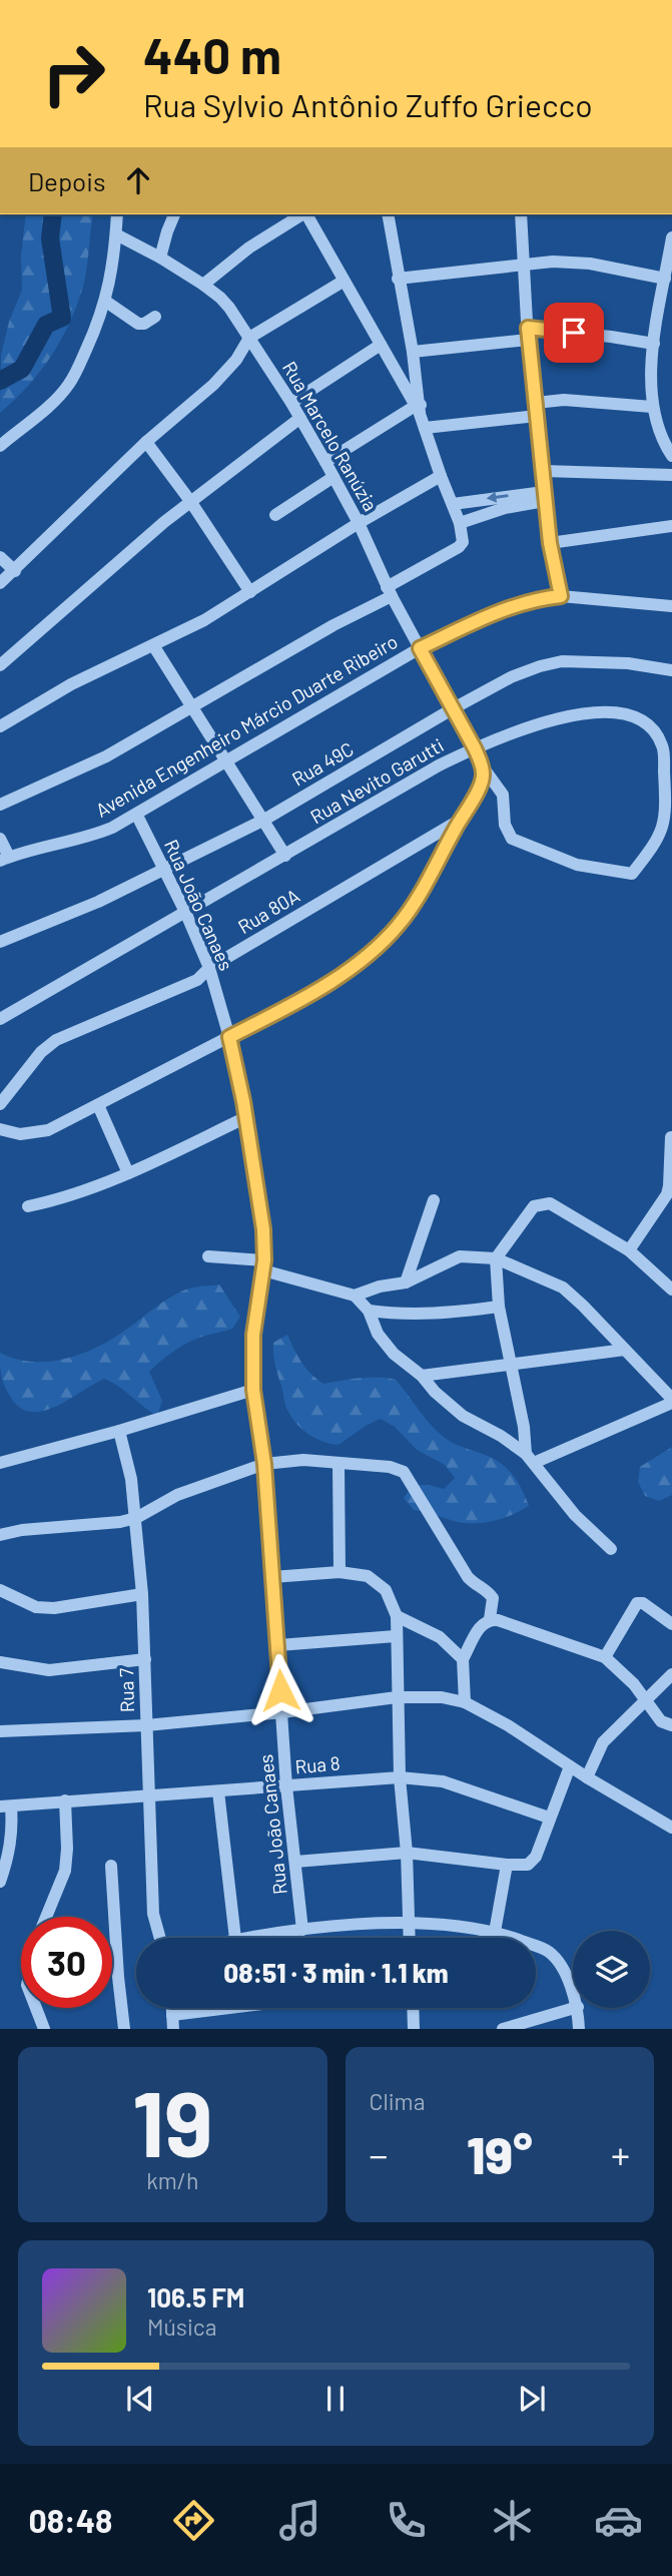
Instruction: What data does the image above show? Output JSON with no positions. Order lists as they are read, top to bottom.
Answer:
{
  "streets": {
    "street": [
      "Rua Marcelo Ranúzia",
      "Avenida Engenheiro Márcio Duarte Ribeiro",
      "Rua 49C",
      "Rua Nevito Garutti",
      "Rua João Canaes",
      "Rua 80A",
      "Rua 7",
      "Rua 8"
    ]
  },
  "crossings": [
    ["Rua Marcelo Ranúzia", "Avenida Engenheiro Márcio Duarte Ribeiro"],
    ["Rua Marcelo Ranúzia", "Rua 49C"],
    ["Rua Marcelo Ranúzia", "Rua Nevito Garutti"],
    ["Avenida Engenheiro Márcio Duarte Ribeiro", "Rua João Canaes"],
    ["Rua 49C", "Rua João Canaes"],
    ["Rua Nevito Garutti", "Rua João Canaes"],
    ["Rua João Canaes", "Rua 80A"],
    ["Rua João Canaes", "Rua 8"],
    ["Rua 7", "Rua 8"]
  ],
  "page": {
    "turn": ["440 m", "Rua Sylvio Antônio Zuffo Griecco"],
    "then": "Depois",
    "limit": "30",
    "trip": "08:51 · 3 min · 1.1 km",
    "tile": [
      ["19", "km/h"],
      "Clima"
    ],
    "heat": ["−", "19°", "+"],
    "song": ["106.5 FM", "Música"],
    "tabs": "08:48"
  }
}
